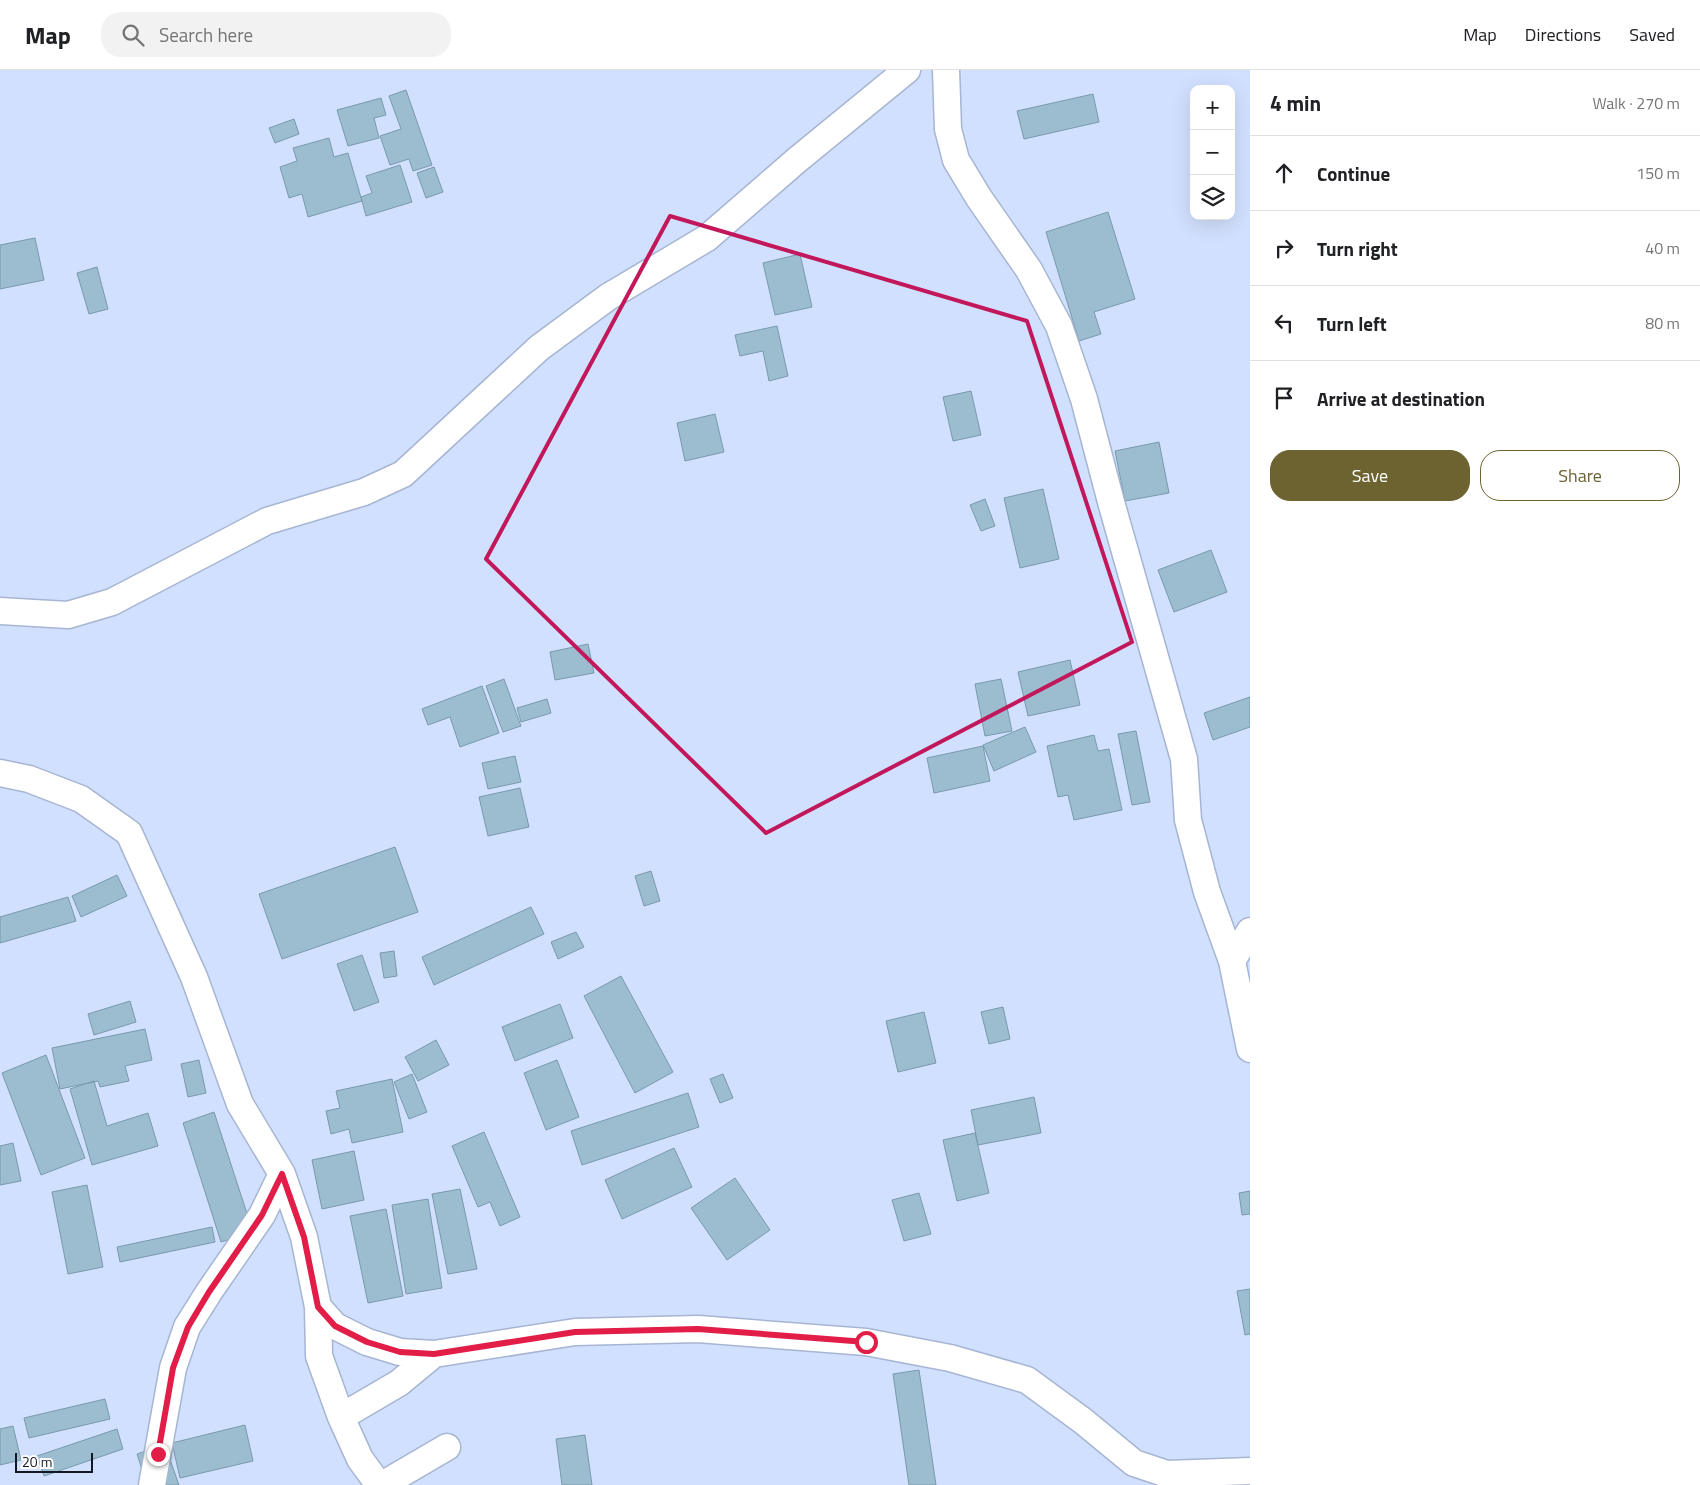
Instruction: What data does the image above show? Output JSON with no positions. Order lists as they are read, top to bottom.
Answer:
{
  "scale_bar": "20 m",
  "page": {
    "header": "Map",
    "search": "Search here",
    "nav": ["Map", "Directions", "Saved"],
    "heading": ["4 min", "Walk · 270 m"],
    "map_buttons": ["+", "−"],
    "list": [
      ["Continue", "150 m"],
      ["Turn right", "40 m"],
      ["Turn left", "80 m"],
      "Arrive at destination"
    ],
    "buttons": ["Save", "Share"],
    "scale": "20 m"
  }
}
